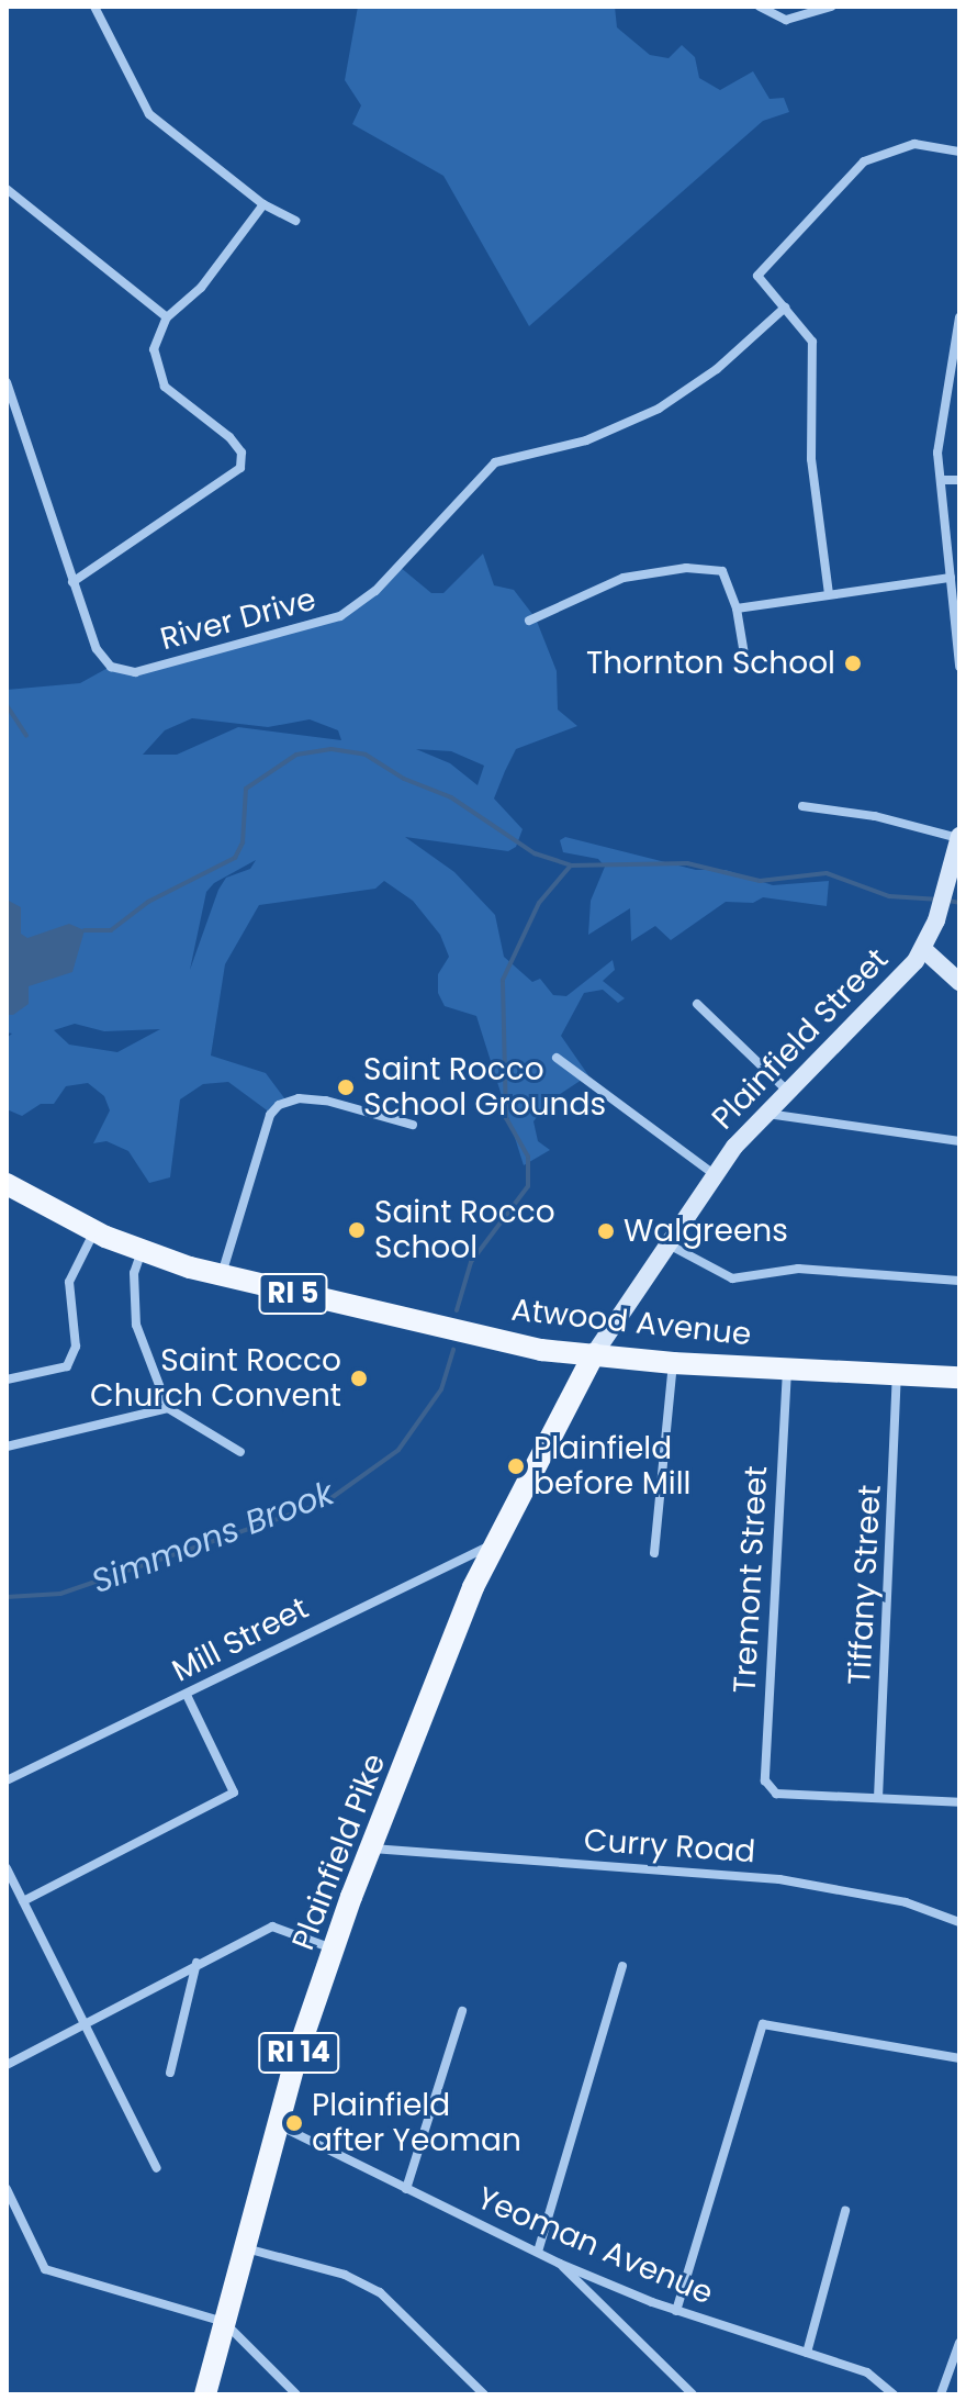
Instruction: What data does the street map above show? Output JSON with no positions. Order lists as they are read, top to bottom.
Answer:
{
  "streets": {
    "main road": [
      "Plainfield Street",
      "RI 5",
      "Atwood Avenue",
      "Plainfield Pike",
      "RI 14"
    ],
    "street": [
      "River Drive",
      "Tremont Street",
      "Tiffany Street",
      "Mill Street",
      "Curry Road",
      "Yeoman Avenue"
    ]
  },
  "crossings": [
    ["Plainfield Street", "Atwood Avenue"],
    ["Plainfield Street", "Plainfield Pike"],
    ["Atwood Avenue", "Tremont Street"],
    ["Atwood Avenue", "Tiffany Street"],
    ["Atwood Avenue", "Plainfield Pike"],
    ["Tremont Street", "Tiffany Street"],
    ["Mill Street", "Plainfield Pike"],
    ["Curry Road", "Plainfield Pike"],
    ["Plainfield Pike", "Yeoman Avenue"]
  ],
  "water": ["Simmons Brook"],
  "places": [
    "Thornton School",
    "Saint Rocco School Grounds",
    "Saint Rocco School",
    "Walgreens",
    "Saint Rocco Church Convent",
    "Plainfield before Mill",
    "Plainfield after Yeoman"
  ]
}
